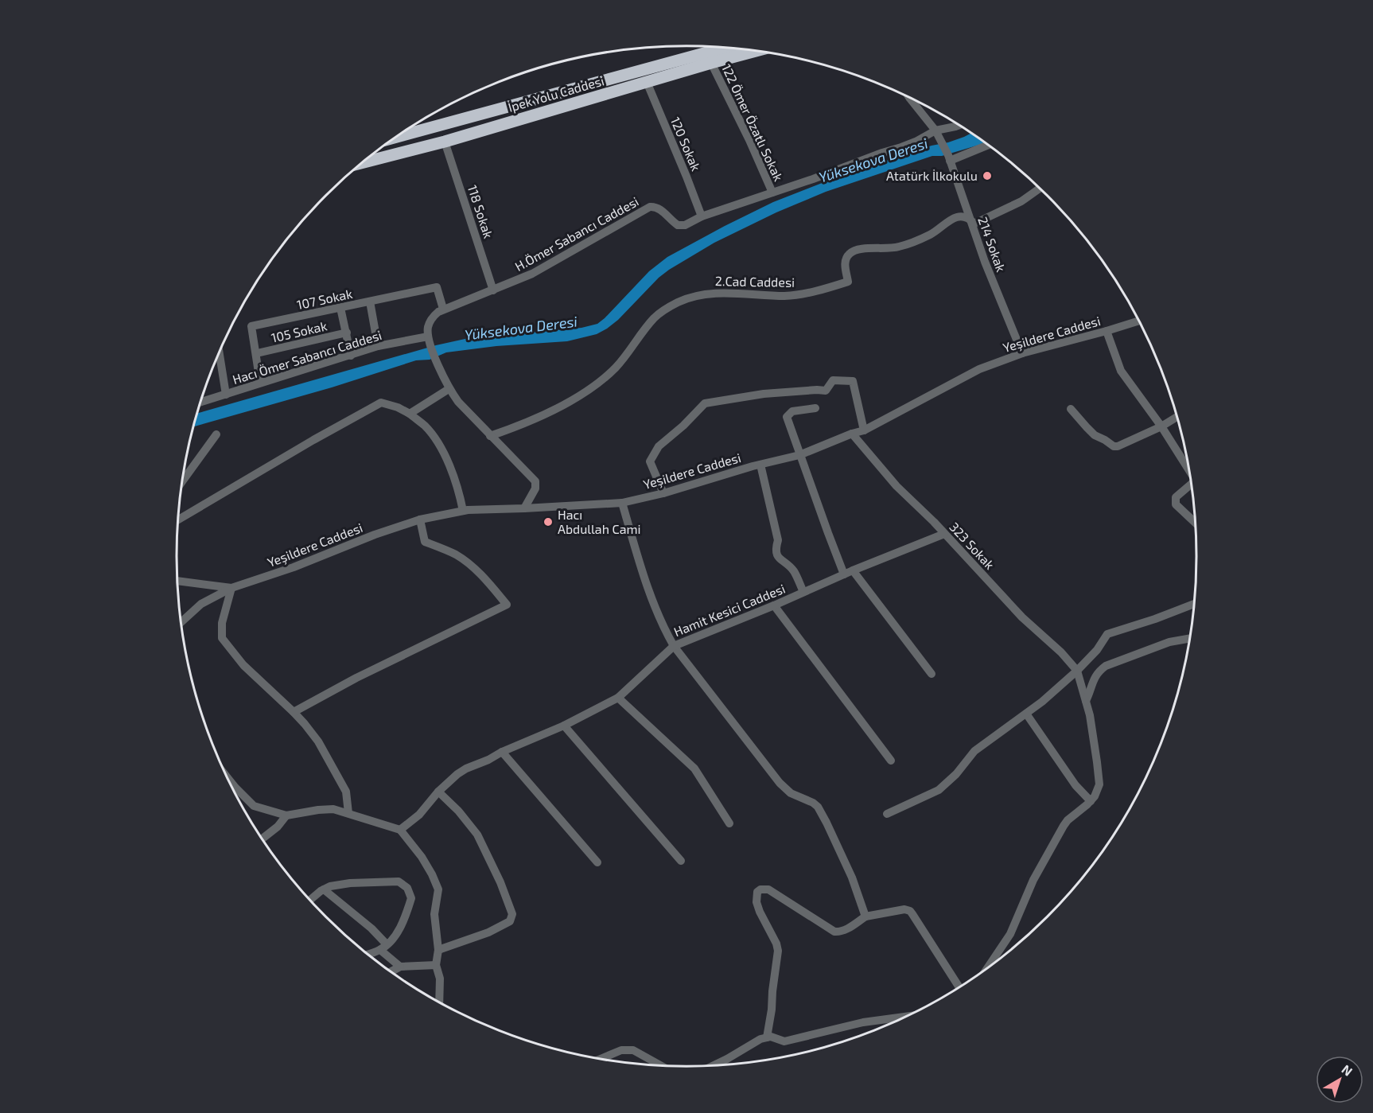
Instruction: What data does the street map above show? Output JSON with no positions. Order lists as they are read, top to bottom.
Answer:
{
  "streets": {
    "highway": ["İpek Yolu Caddesi"],
    "street": [
      "122 Ömer Özatlı Sokak",
      "120 Sokak",
      "118 Sokak",
      "H.Ömer Sabancı Caddesi",
      "214 Sokak",
      "2.Cad Caddesi",
      "107 Sokak",
      "105 Sokak",
      "Yeşildere Caddesi",
      "Hacı Ömer Sabancı Caddesi",
      "323 Sokak",
      "Hamit Kesici Caddesi"
    ]
  },
  "crossings": [
    ["İpek Yolu Caddesi", "122 Ömer Özatlı Sokak"],
    ["İpek Yolu Caddesi", "120 Sokak"],
    ["İpek Yolu Caddesi", "118 Sokak"],
    ["122 Ömer Özatlı Sokak", "H.Ömer Sabancı Caddesi"],
    ["120 Sokak", "H.Ömer Sabancı Caddesi"],
    ["118 Sokak", "H.Ömer Sabancı Caddesi"],
    ["H.Ömer Sabancı Caddesi", "214 Sokak"],
    ["H.Ömer Sabancı Caddesi", "107 Sokak"],
    ["H.Ömer Sabancı Caddesi", "Hacı Ömer Sabancı Caddesi"],
    ["214 Sokak", "2.Cad Caddesi"],
    ["214 Sokak", "Yeşildere Caddesi"],
    ["107 Sokak", "105 Sokak"],
    ["107 Sokak", "Hacı Ömer Sabancı Caddesi"],
    ["Yeşildere Caddesi", "323 Sokak"],
    ["323 Sokak", "Hamit Kesici Caddesi"]
  ],
  "water": ["Yüksekova Deresi"],
  "places": ["Atatürk İlkokulu", "Hacı Abdullah Cami"],
  "north": "top right"
}
